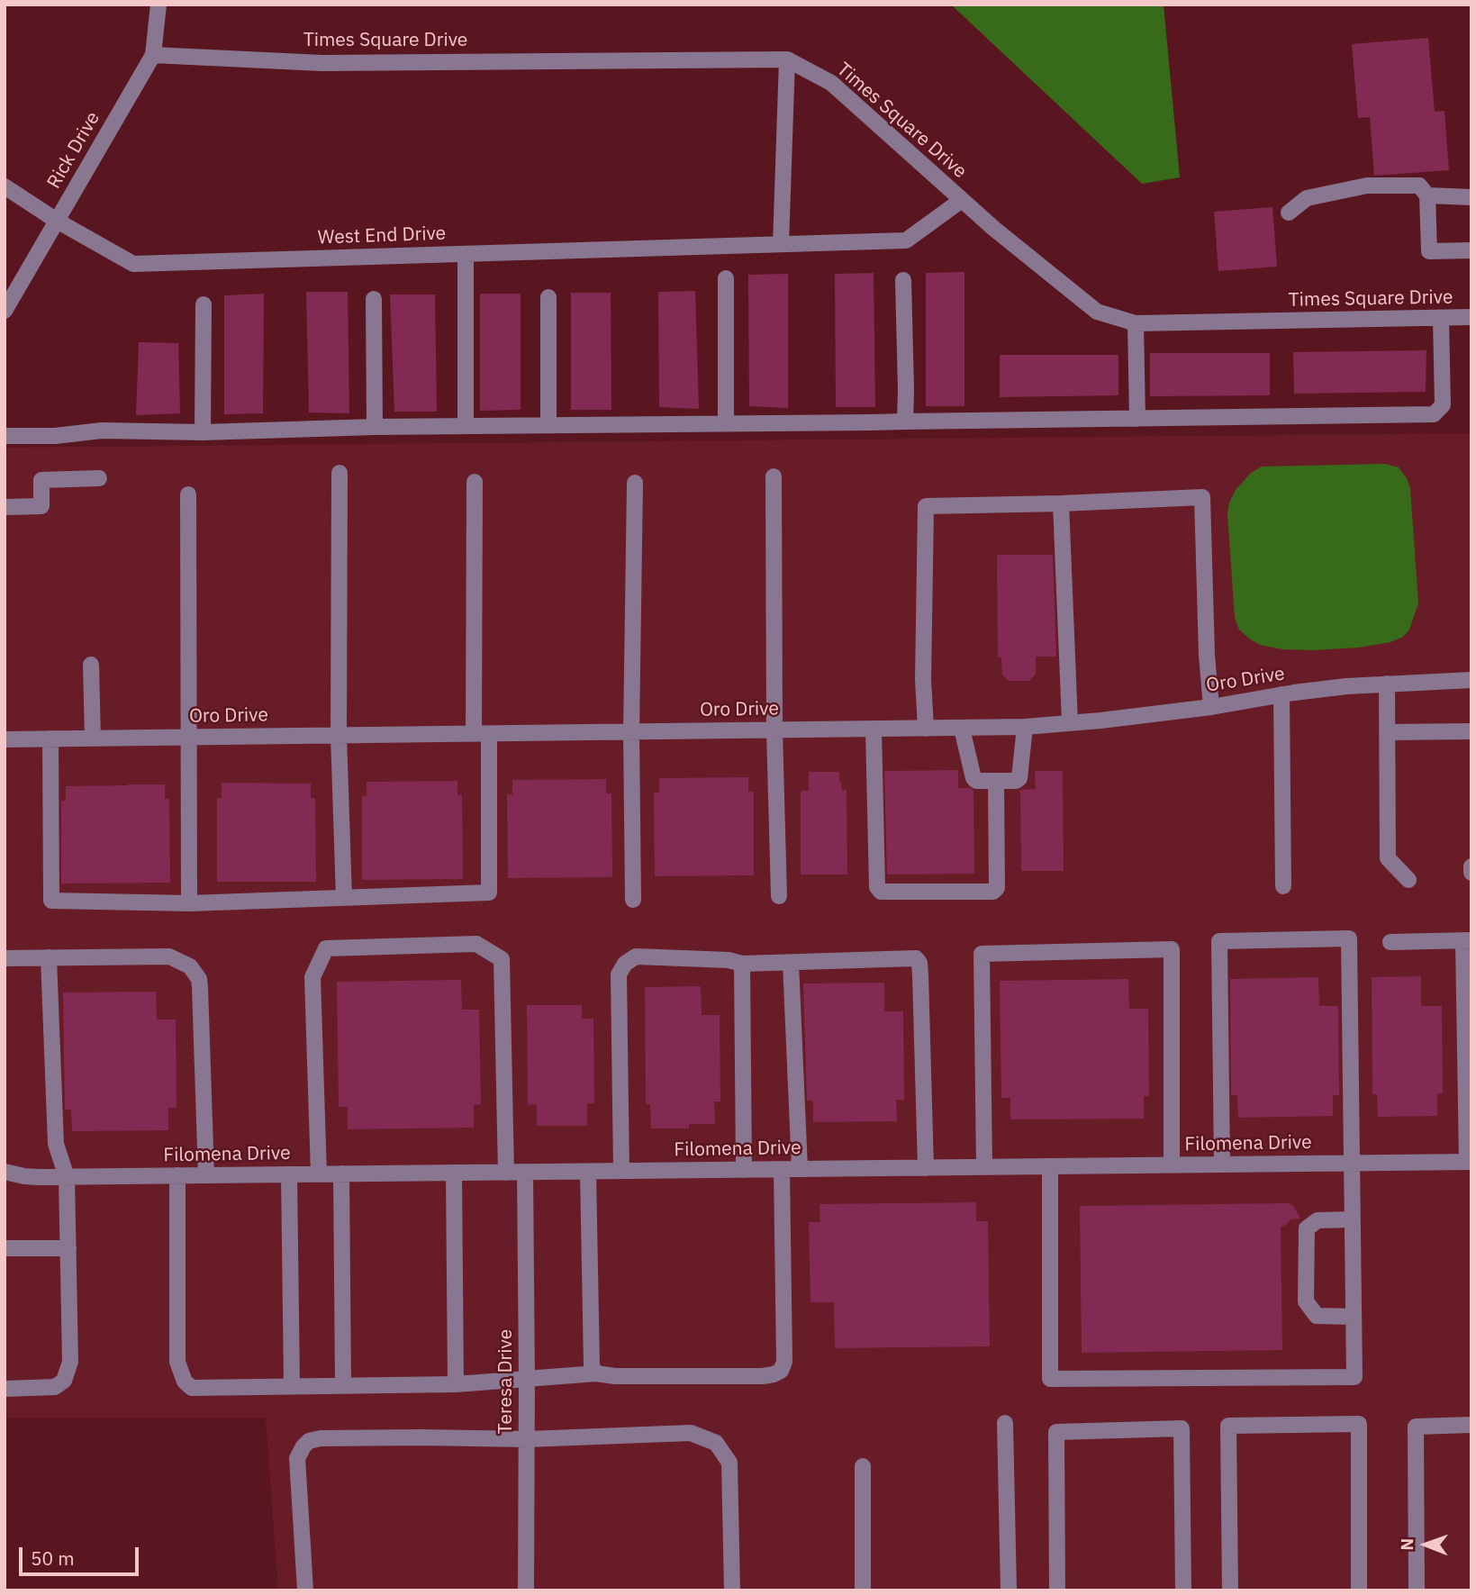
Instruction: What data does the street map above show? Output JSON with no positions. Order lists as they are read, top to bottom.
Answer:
{
  "streets": {
    "street": [
      "Times Square Drive",
      "Rick Drive",
      "West End Drive",
      "Oro Drive",
      "Filomena Drive",
      "Teresa Drive"
    ]
  },
  "crossings": [
    ["Times Square Drive", "Rick Drive"],
    ["Times Square Drive", "West End Drive"],
    ["Rick Drive", "West End Drive"],
    ["Filomena Drive", "Teresa Drive"]
  ],
  "scale_bar": "50 m",
  "north": "left"
}
